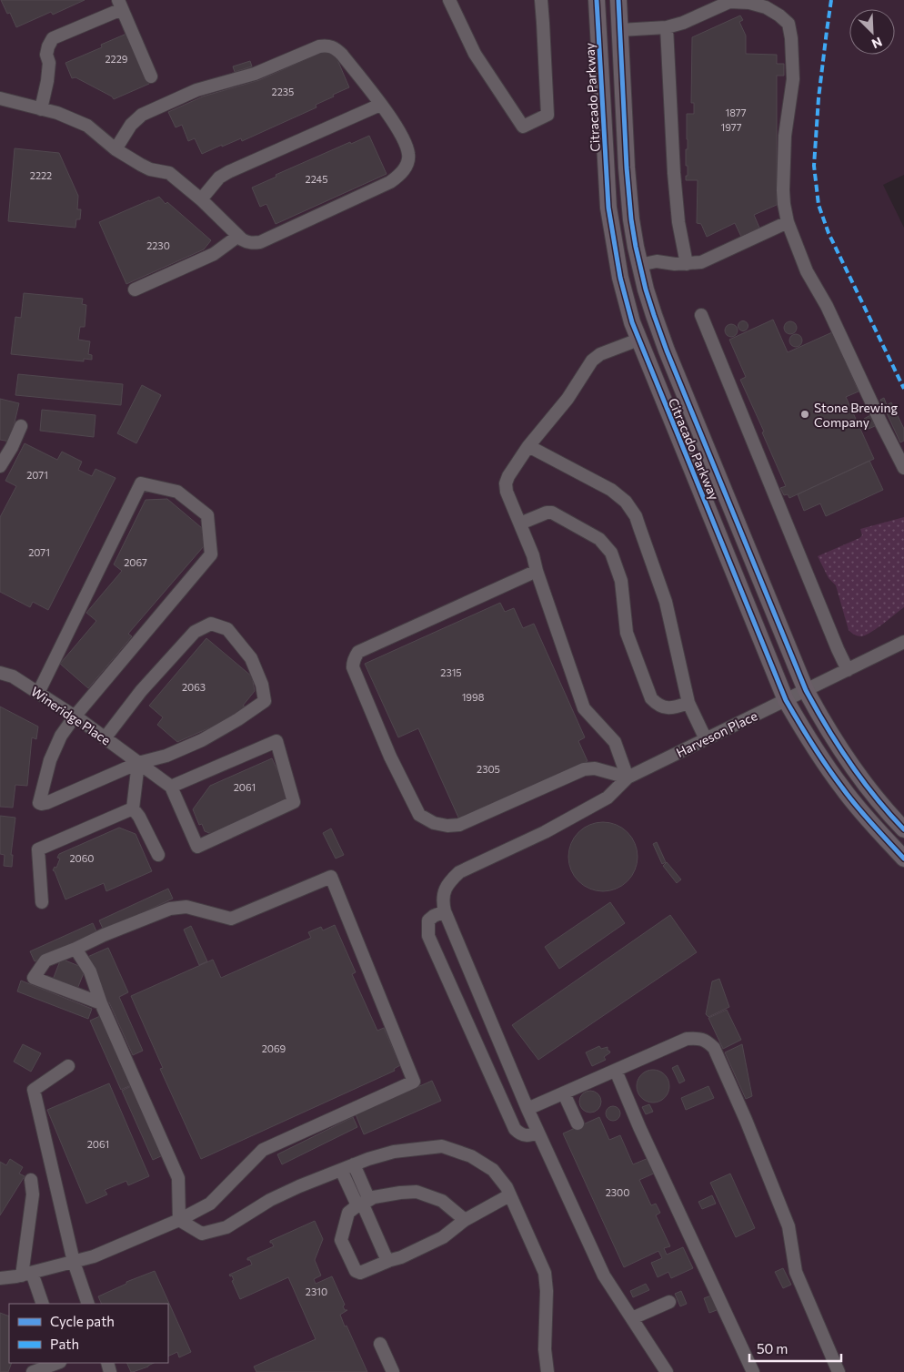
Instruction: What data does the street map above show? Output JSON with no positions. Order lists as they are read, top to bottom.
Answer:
{
  "streets": {
    "main road": ["Citracado Parkway"],
    "street": ["Wineridge Place", "Harveson Place"]
  },
  "crossings": [
    ["Citracado Parkway", "Harveson Place"]
  ],
  "places": ["Stone Brewing Company"],
  "house_numbers": [
    "2229",
    "2235",
    "1877",
    "1977",
    "2222",
    "2245",
    "2230",
    "2071",
    "2071",
    "2067",
    "2315",
    "2063",
    "1998",
    "2305",
    "2061",
    "2060",
    "2069",
    "2061",
    "2300",
    "2310"
  ],
  "legend": ["Cycle path", "Path"],
  "scale_bar": "50 m",
  "north": "bottom right"
}
